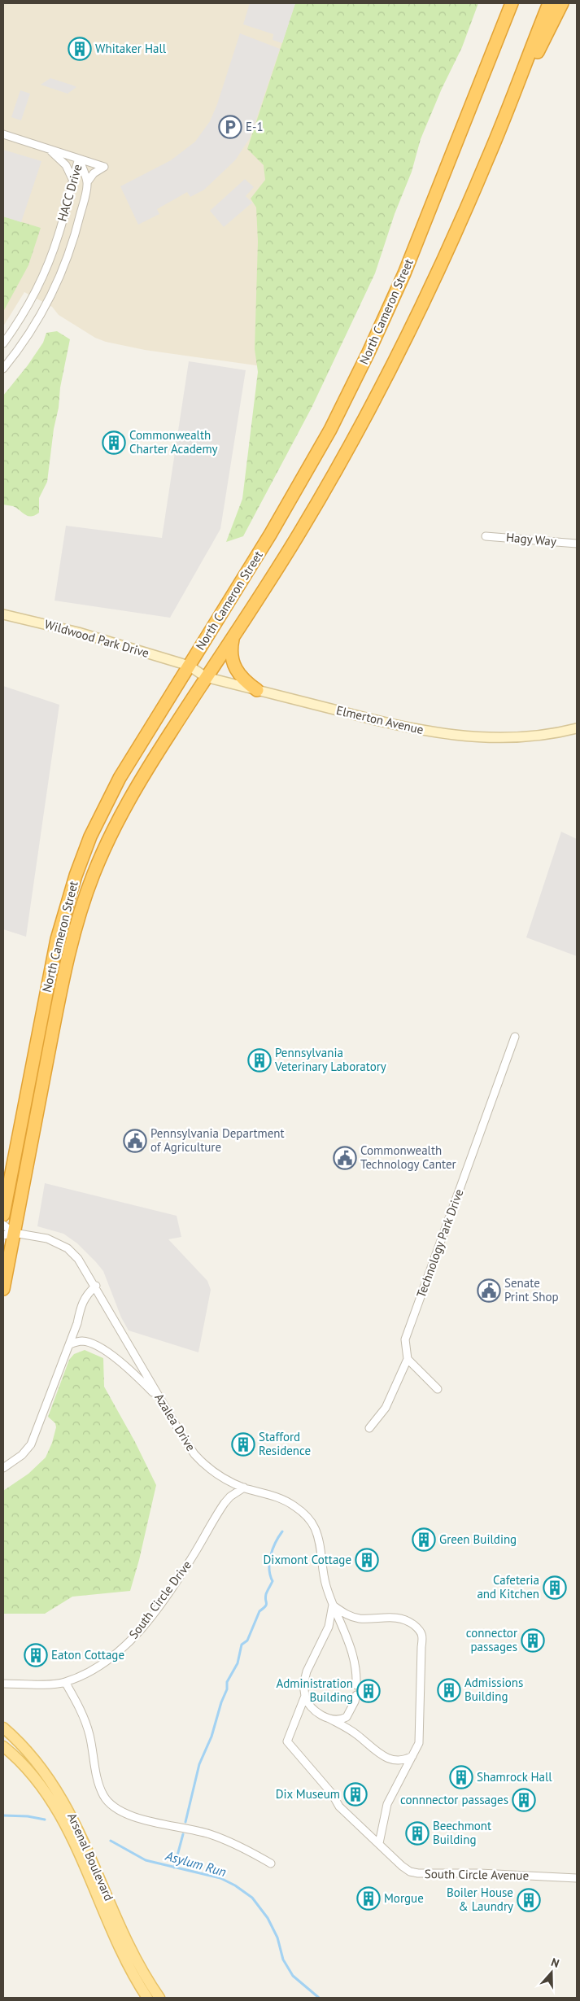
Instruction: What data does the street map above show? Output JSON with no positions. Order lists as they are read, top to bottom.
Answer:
{
  "streets": {
    "highway": ["North Cameron Street"],
    "main road": ["Wildwood Park Drive", "Elmerton Avenue", "Arsenal Boulevard"],
    "street": [
      "HACC Drive",
      "Hagy Way",
      "Technology Park Drive",
      "Azalea Drive",
      "South Circle Drive",
      "South Circle Avenue"
    ]
  },
  "crossings": [
    ["North Cameron Street", "Wildwood Park Drive"],
    ["North Cameron Street", "Elmerton Avenue"],
    ["North Cameron Street", "Azalea Drive"],
    ["Wildwood Park Drive", "Elmerton Avenue"],
    ["Azalea Drive", "South Circle Drive"],
    ["Azalea Drive", "South Circle Avenue"]
  ],
  "water": ["Asylum Run"],
  "places": {
    "building": [
      "Whitaker Hall",
      "Commonwealth Charter Academy",
      "Pennsylvania Veterinary Laboratory",
      "Stafford Residence",
      "Green Building",
      "Dixmont Cottage",
      "Cafeteria and Kitchen",
      "connector passages",
      "Eaton Cottage",
      "Admissions Building",
      "Administration Building",
      "Shamrock Hall",
      "Dix Museum",
      "connnector passages",
      "Beechmont Building",
      "Morgue",
      "Boiler House & Laundry"
    ],
    "parking": ["E-1"],
    "public building": ["Pennsylvania Department of Agriculture", "Commonwealth Technology Canter", "Senate Print Shop"]
  },
  "north": "top"
}
